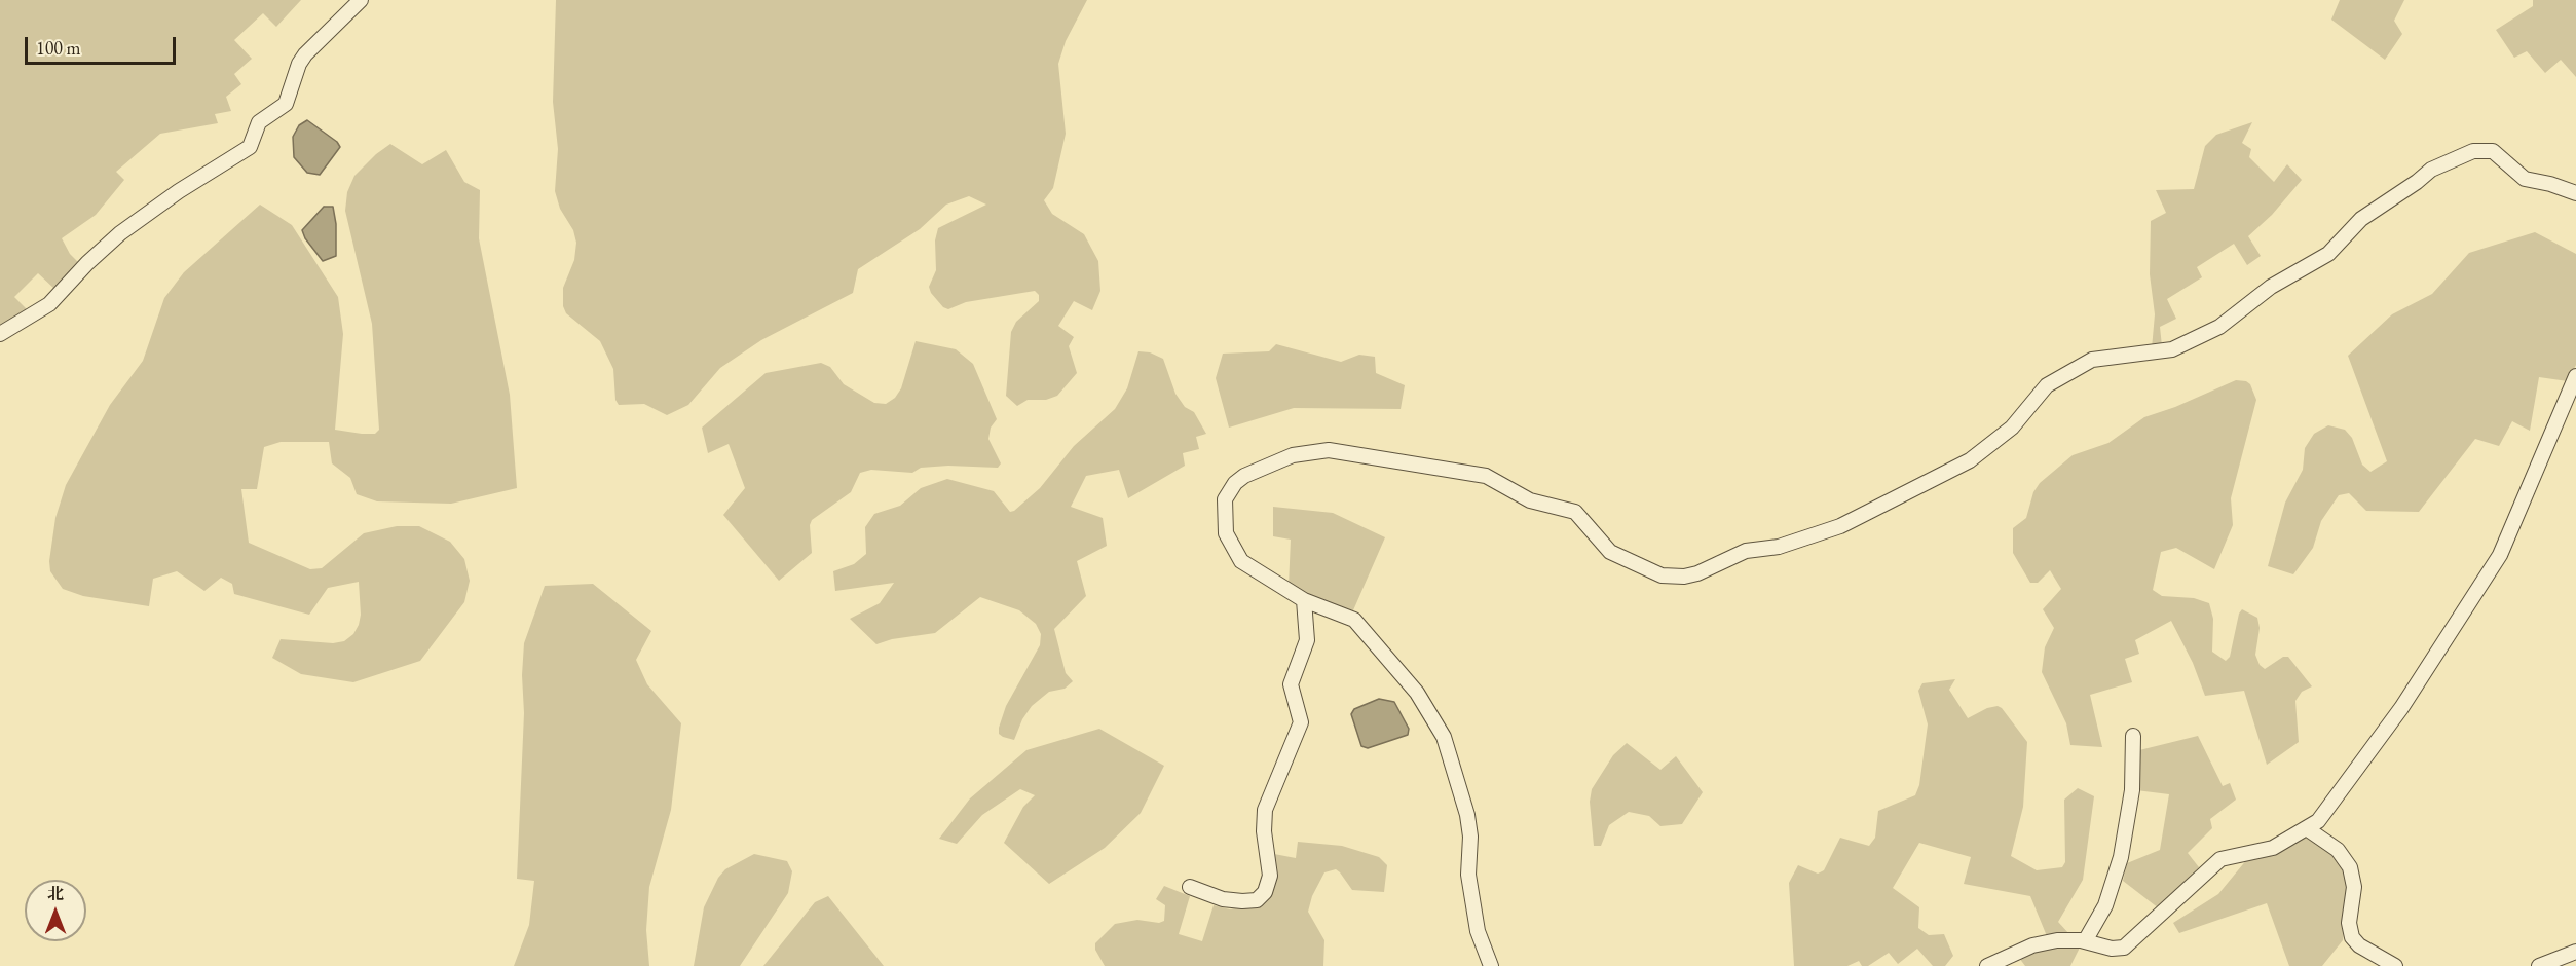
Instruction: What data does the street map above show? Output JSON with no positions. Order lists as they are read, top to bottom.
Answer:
{
  "scale_bar": "100 m",
  "north": "top"
}
